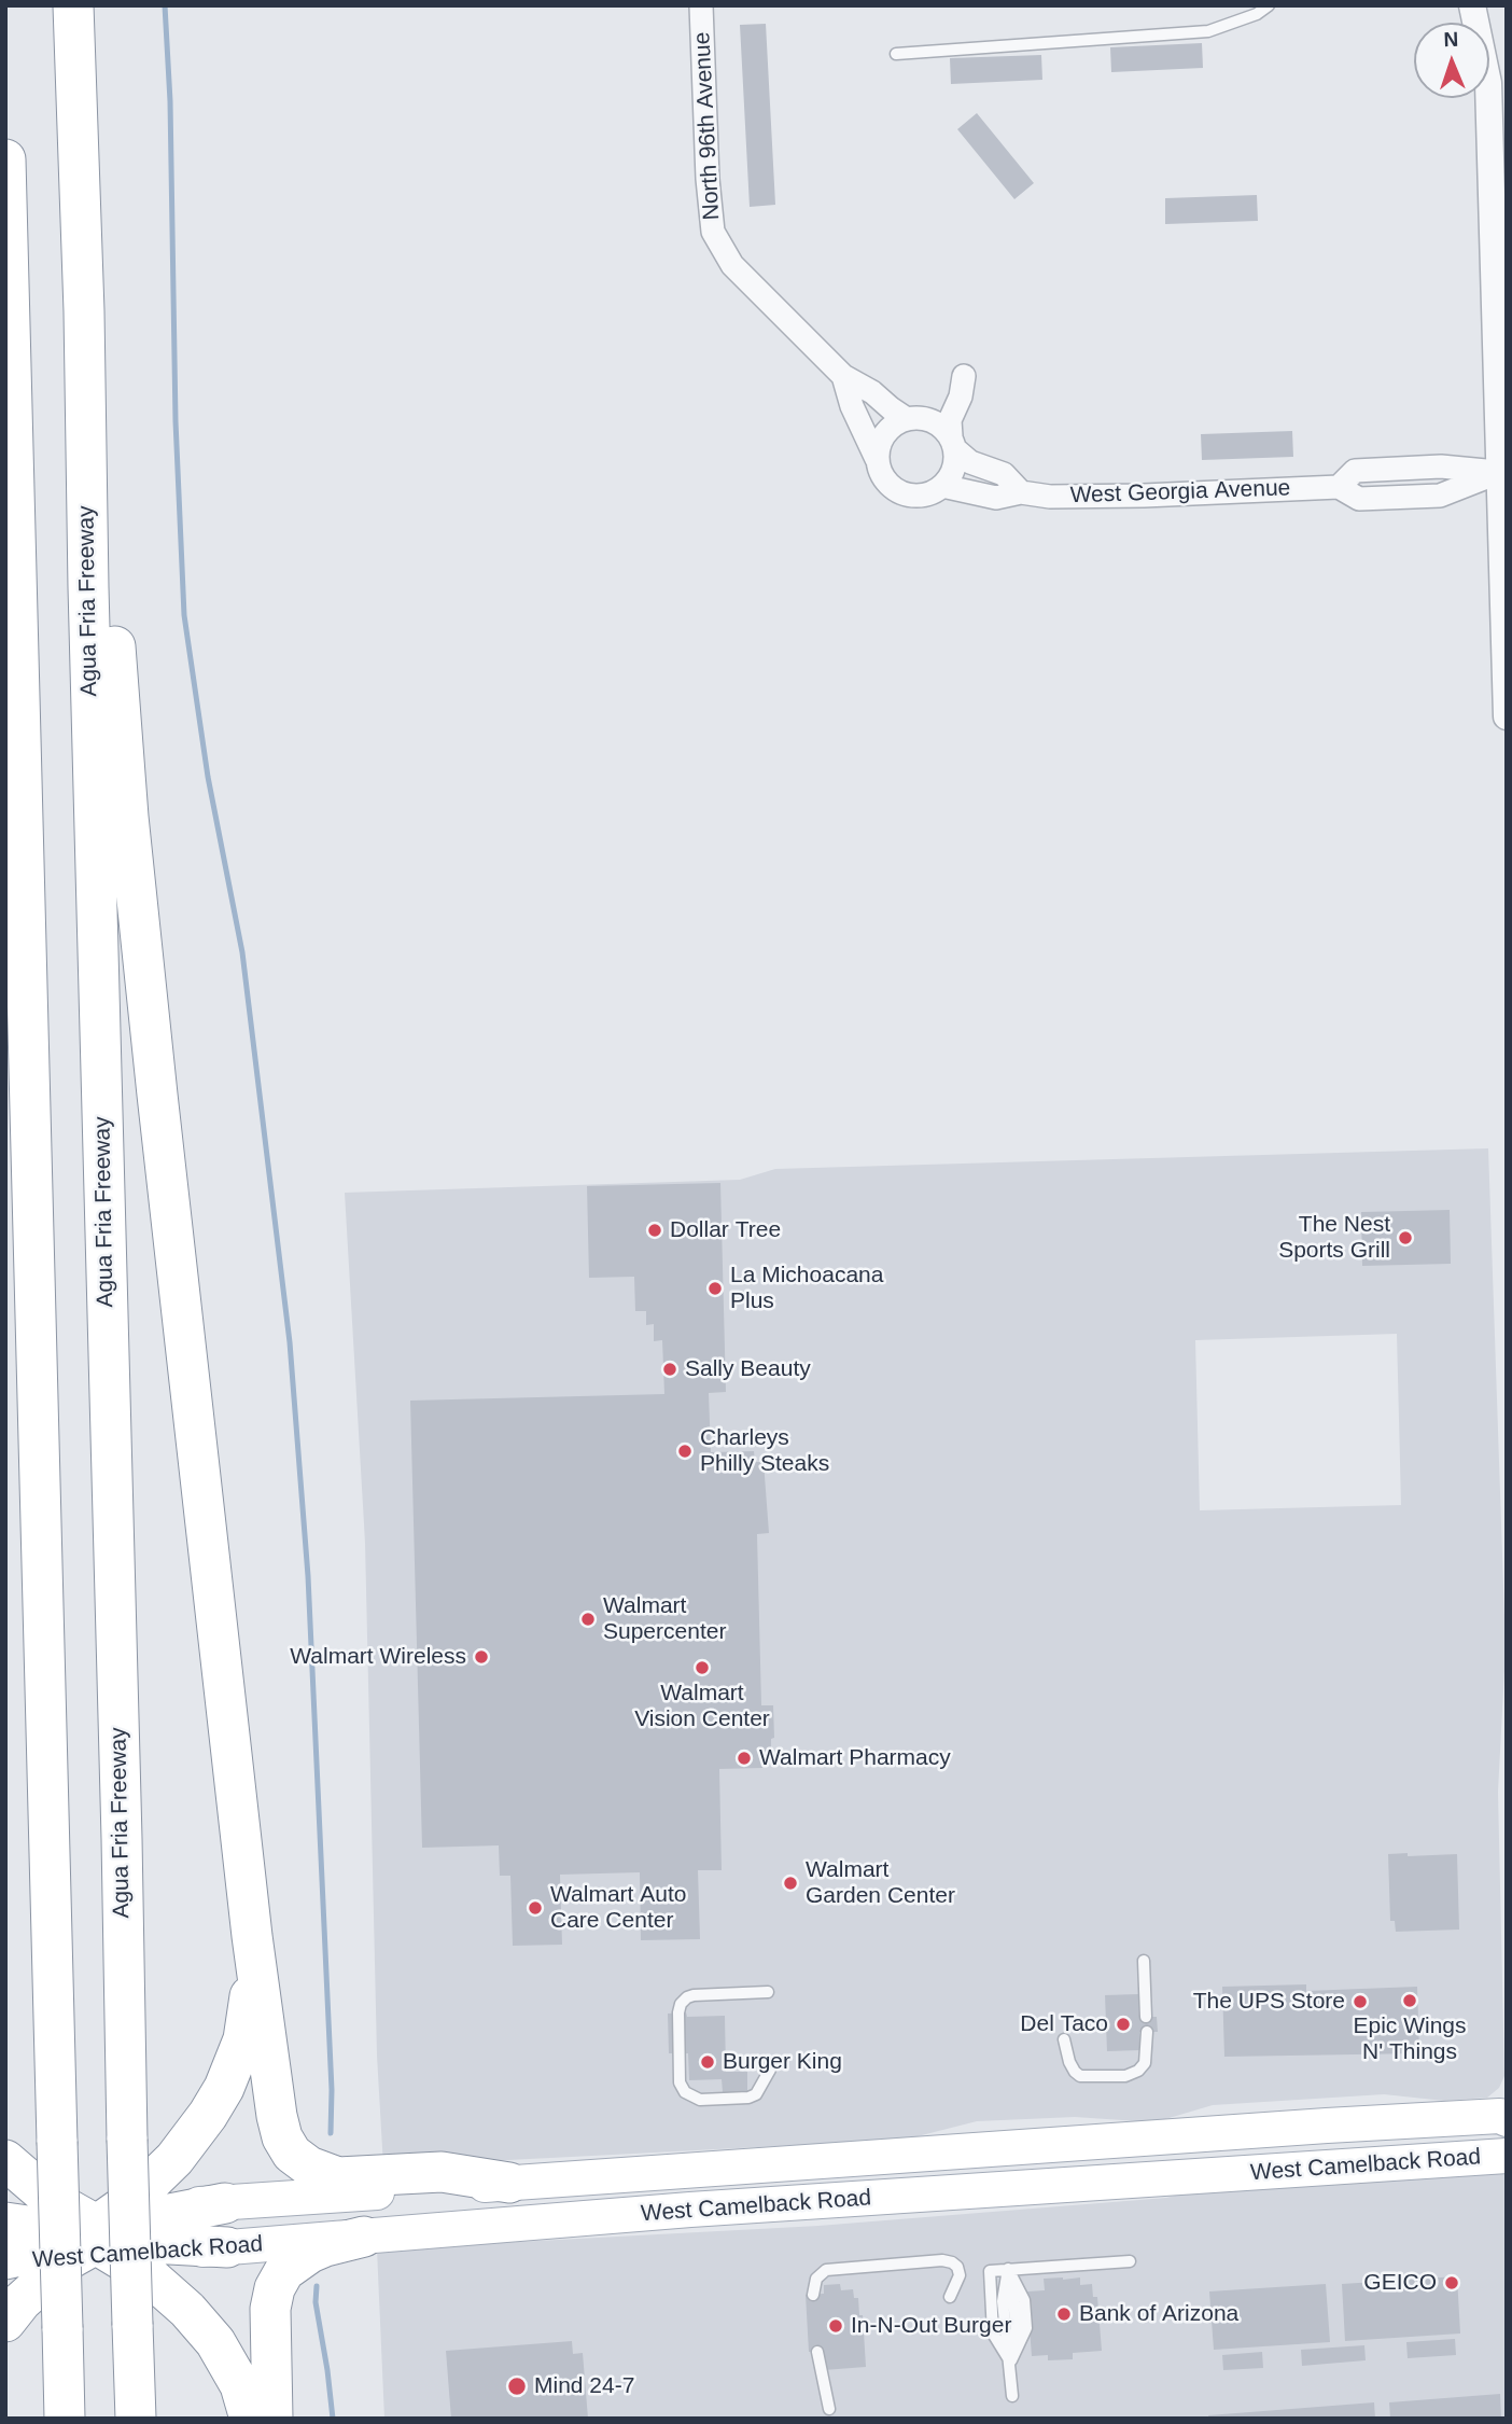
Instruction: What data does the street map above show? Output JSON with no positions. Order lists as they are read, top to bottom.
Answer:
{
  "streets": {
    "highway": ["Agua Fria Freeway"],
    "main road": ["West Camelback Road"],
    "street": ["North 96th Avenue", "West Georgia Avenue"]
  },
  "crossings": [
    ["North 96th Avenue", "West Georgia Avenue"]
  ],
  "places": [
    "Dollar Tree",
    "The Nest Sports Grill",
    "La Michoacana Plus",
    "Sally Beauty",
    "Charleys Philly Steaks",
    "Walmart Supercenter",
    "Walmart Wireless",
    "Walmart Vision Center",
    "Walmart Pharmacy",
    "Walmart Garden Center",
    "Walmart Auto Care Center",
    "Epic Wings N' Things",
    "The UPS Store",
    "Del Taco",
    "Burger King",
    "GEICO",
    "Bank of Arizona",
    "In-N-Out Burger",
    "Mind 24-7"
  ],
  "north": "top"
}
